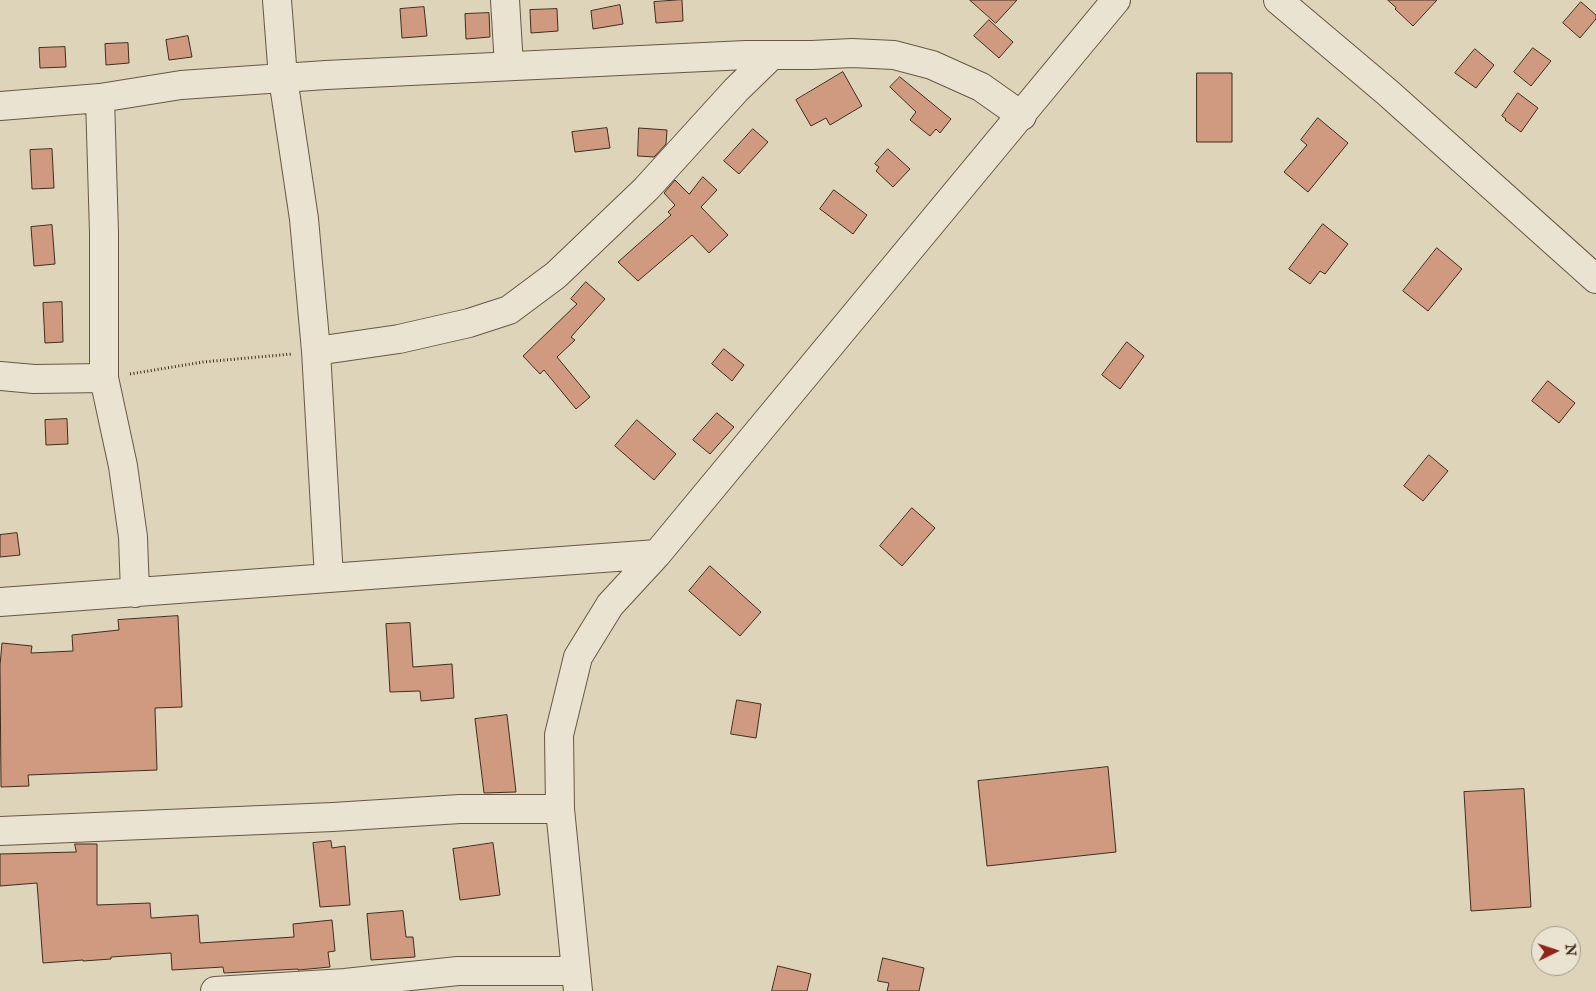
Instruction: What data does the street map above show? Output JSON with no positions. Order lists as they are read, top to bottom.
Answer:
{
  "north": "right"
}
